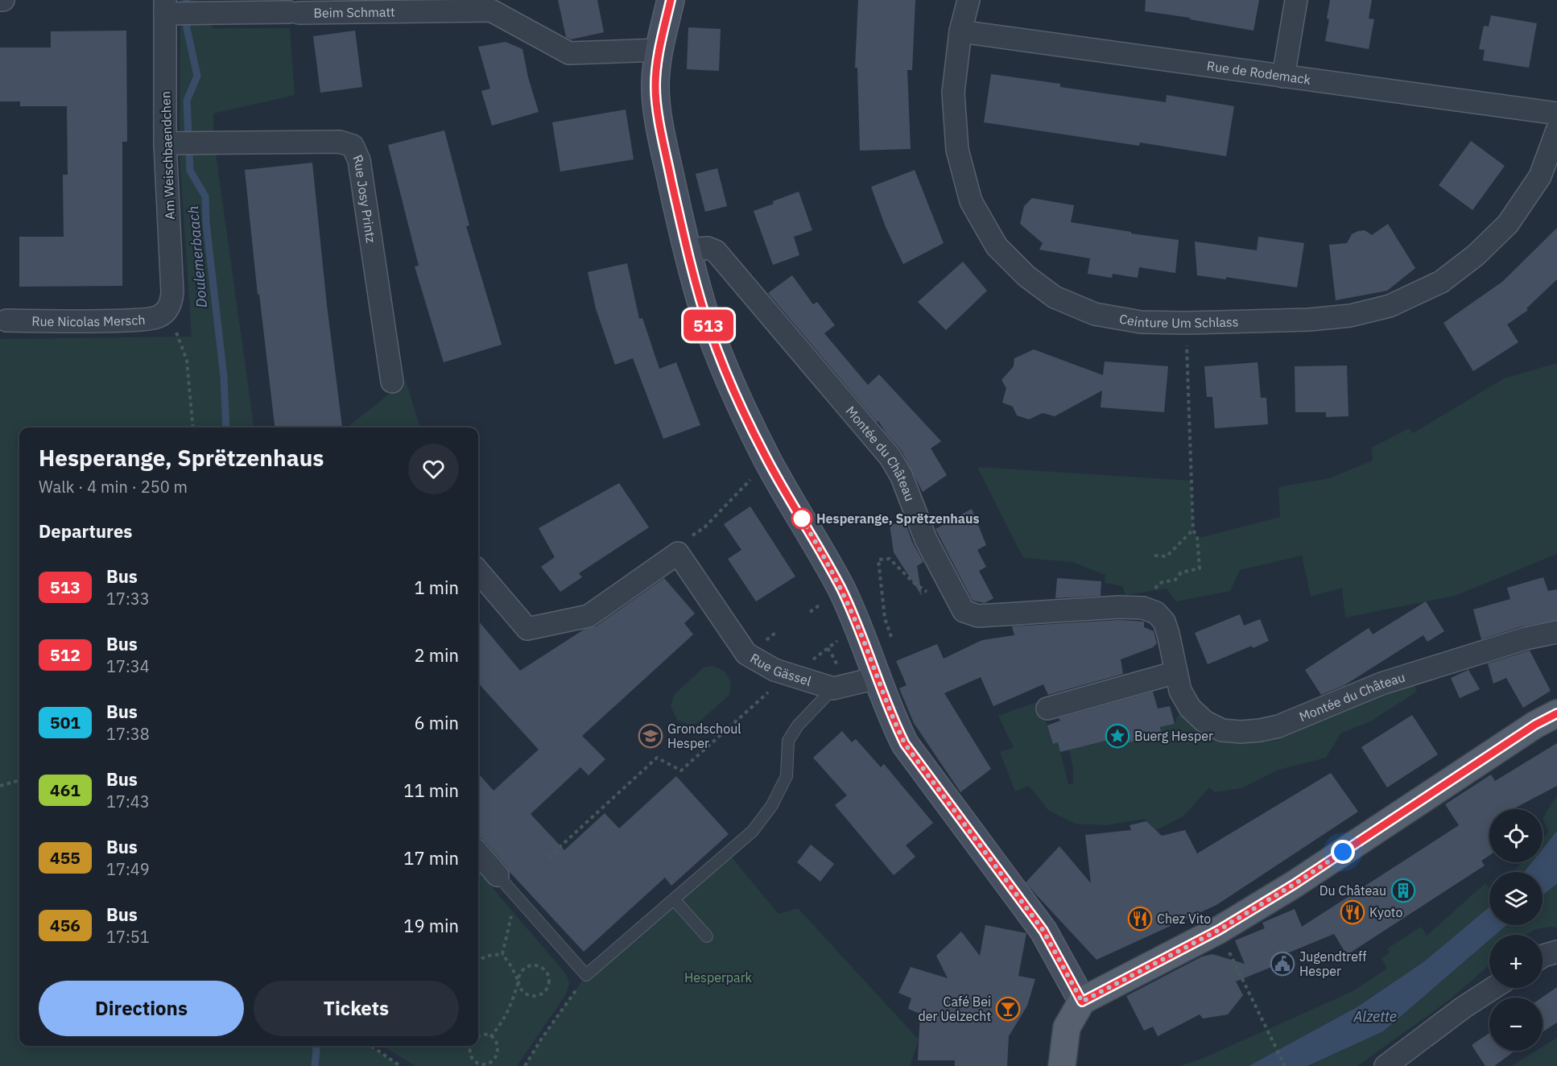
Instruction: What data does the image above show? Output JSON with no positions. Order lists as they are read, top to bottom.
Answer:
{
  "streets": {
    "street": [
      "Beim Schmatt",
      "Rue de Rodemack",
      "Am Weischbaendchen",
      "Rue Josy Printz",
      "Rue Nicolas Mersch",
      "Ceinture Um Schlass",
      "Montée du Château",
      "Rue Gässel"
    ]
  },
  "crossings": [
    ["Beim Schmatt", "Am Weischbaendchen"],
    ["Rue de Rodemack", "Ceinture Um Schlass"],
    ["Am Weischbaendchen", "Rue Josy Printz"],
    ["Am Weischbaendchen", "Rue Nicolas Mersch"]
  ],
  "water": ["Doulemerbaach", "Alzette"],
  "parks": ["Hesperpark"],
  "places": {
    "other": ["Hesperange, Sprëtzenhaus"],
    "school or university": ["Grondschoul Hesper"],
    "place": ["Buerg Hesper"],
    "building": ["Du Château"],
    "restaurant": ["Kyoto", "Chez Vito"],
    "public building": ["Jugendtreff Hesper"],
    "bar": ["Café Bei der Uelzecht"]
  },
  "lines": ["bus line 513"],
  "page": {
    "on_map": "513",
    "heading": [
      ["Hesperange, Sprëtzenhaus", "Walk · 4 min · 250 m"],
      "Departures"
    ],
    "list": [
      {
        "mark": "513",
        "name": "Bus",
        "note": "17:33",
        "value": "1 min"
      },
      {
        "mark": "512",
        "name": "Bus",
        "note": "17:34",
        "value": "2 min"
      },
      {
        "mark": "501",
        "name": "Bus",
        "note": "17:38",
        "value": "6 min"
      },
      {
        "mark": "461",
        "name": "Bus",
        "note": "17:43",
        "value": "11 min"
      },
      {
        "mark": "455",
        "name": "Bus",
        "note": "17:49",
        "value": "17 min"
      },
      {
        "mark": "456",
        "name": "Bus",
        "note": "17:51",
        "value": "19 min"
      }
    ],
    "map_buttons": ["+", "−"],
    "buttons": ["Directions", "Tickets"]
  }
}
